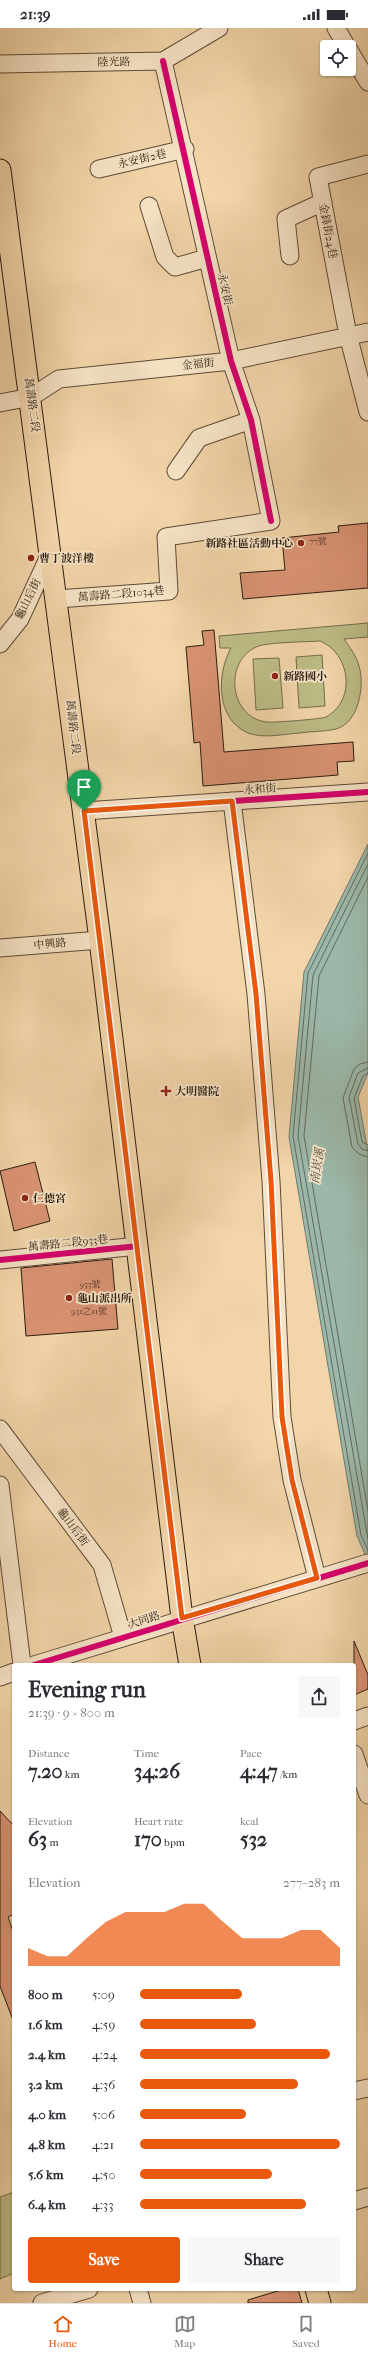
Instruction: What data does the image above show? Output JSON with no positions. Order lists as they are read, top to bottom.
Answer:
{
  "streets": {
    "main road": ["萬壽路二段"],
    "street": [
      "陸光路",
      "永安街2巷",
      "金鋒街24巷",
      "永安街",
      "金福街",
      "萬壽路二段1034巷",
      "龜山后街",
      "永和街",
      "中興路",
      "萬壽路二段933巷",
      "大同路"
    ]
  },
  "crossings": [
    ["陸光路", "永安街"],
    ["永安街2巷", "永安街"],
    ["金鋒街24巷", "金福街"],
    ["永安街", "金福街"],
    ["永安街", "萬壽路二段1034巷"],
    ["金福街", "萬壽路二段"],
    ["萬壽路二段", "萬壽路二段1034巷"],
    ["萬壽路二段", "龜山后街"],
    ["萬壽路二段", "永和街"],
    ["萬壽路二段", "中興路"],
    ["萬壽路二段", "萬壽路二段933巷"],
    ["萬壽路二段", "大同路"],
    ["龜山后街", "大同路"]
  ],
  "water": ["南崁溪"],
  "places": {
    "other": [
      "新路社區活動中心",
      "曹丁波洋樓",
      "新路國小",
      "仁德宮",
      "龜山派出所"
    ],
    "health": ["大明醫院"]
  },
  "house_numbers": ["77號", "933號", "931之11號"],
  "page": {
    "status": "21:39",
    "heading": ["Evening run", "21:39 · 9 × 800 m"],
    "stats": [
      ["Distance", "7.20 km"],
      ["Time", "34:26"],
      ["Pace", "4:47 /km"],
      ["Elevation", "63 m"],
      ["Heart rate", "170 bpm"],
      ["kcal", "532"]
    ],
    "chart": ["Elevation", "277–283 m"],
    "list": [
      {
        "name": "800 m",
        "note": "5:09"
      },
      {
        "name": "1.6 km",
        "note": "4:59"
      },
      {
        "name": "2.4 km",
        "note": "4:24"
      },
      {
        "name": "3.2 km",
        "note": "4:36"
      },
      {
        "name": "4.0 km",
        "note": "5:06"
      },
      {
        "name": "4.8 km",
        "note": "4:21"
      },
      {
        "name": "5.6 km",
        "note": "4:50"
      },
      {
        "name": "6.4 km",
        "note": "4:33"
      }
    ],
    "buttons": ["Save", "Share"],
    "tabs": ["Home", "Map", "Saved"]
  }
}
